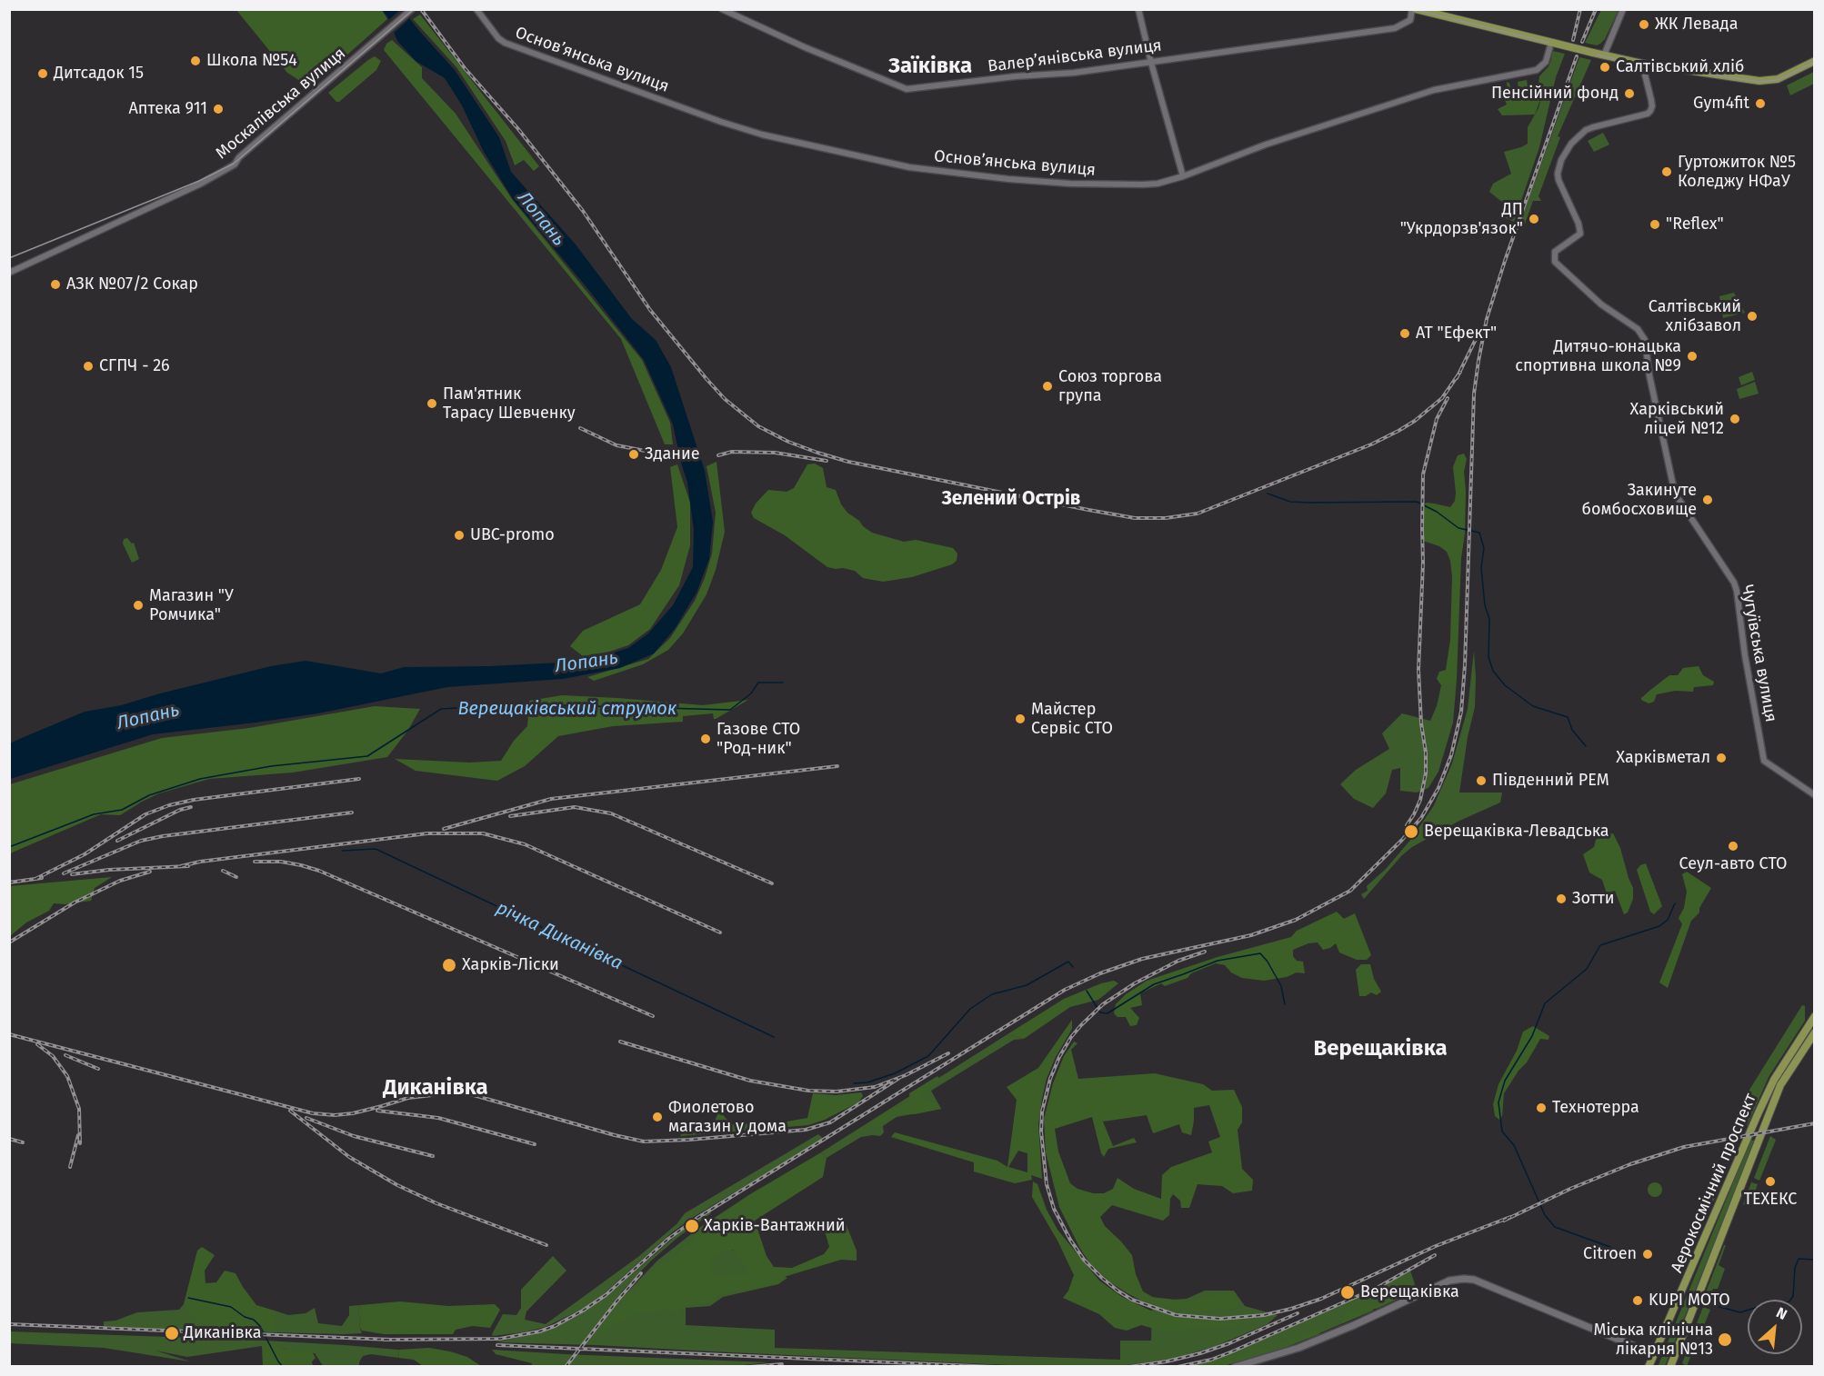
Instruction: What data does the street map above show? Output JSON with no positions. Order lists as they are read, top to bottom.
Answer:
{
  "streets": {
    "main road": ["Аерокосмічний проспект"],
    "street": [
      "Валер’янівська вулиця",
      "Основ’янська вулиця",
      "Москалівська вулиця",
      "Чугуївська вулиця"
    ]
  },
  "districts": [
    "Заїківка",
    "Зелений Острів",
    "Верещаківка",
    "Диканівка"
  ],
  "water": ["Лопань", "Верещаківський струмок", "річка Диканівка"],
  "places": [
    "ЖК Левада",
    "Школа №54",
    "Салтівський хліб",
    "Дитсадок 15",
    "Пенсійний фонд",
    "Gym4fit",
    "Аптека 911",
    "Гуртожиток №5 Коледжу НФаУ",
    "ДП \"Укрдорзв'язок\"",
    "\"Reflex\"",
    "АЗК №07/2 Сокар",
    "Салтівський хлібзавол",
    "АТ \"Ефект\"",
    "Дитячо-юнацька спортивна школа №9",
    "СГПЧ - 26",
    "Союз торгова група",
    "Пам'ятник Тарасу Шевченку",
    "Харківський ліцей №12",
    "Здание",
    "Закинуте бомбосховище",
    "UBC-promo",
    "Магазин \"У Ромчика\"",
    "Майстер Сервіс СТО",
    "Газове СТО \"Род-ник\"",
    "Харківметал",
    "Південний РЕМ",
    "Верещаківка-Левадська",
    "Сеул-авто СТО",
    "Зотти",
    "Харків-Ліски",
    "Технотерра",
    "Фиолетово магазин у дома",
    "ТЕХЕКС",
    "Харків-Вантажний",
    "Citroen",
    "Верещаківка",
    "KUPI MOTO",
    "Диканівка",
    "Міська клінічна лікарня №13"
  ],
  "north": "top right"
}
